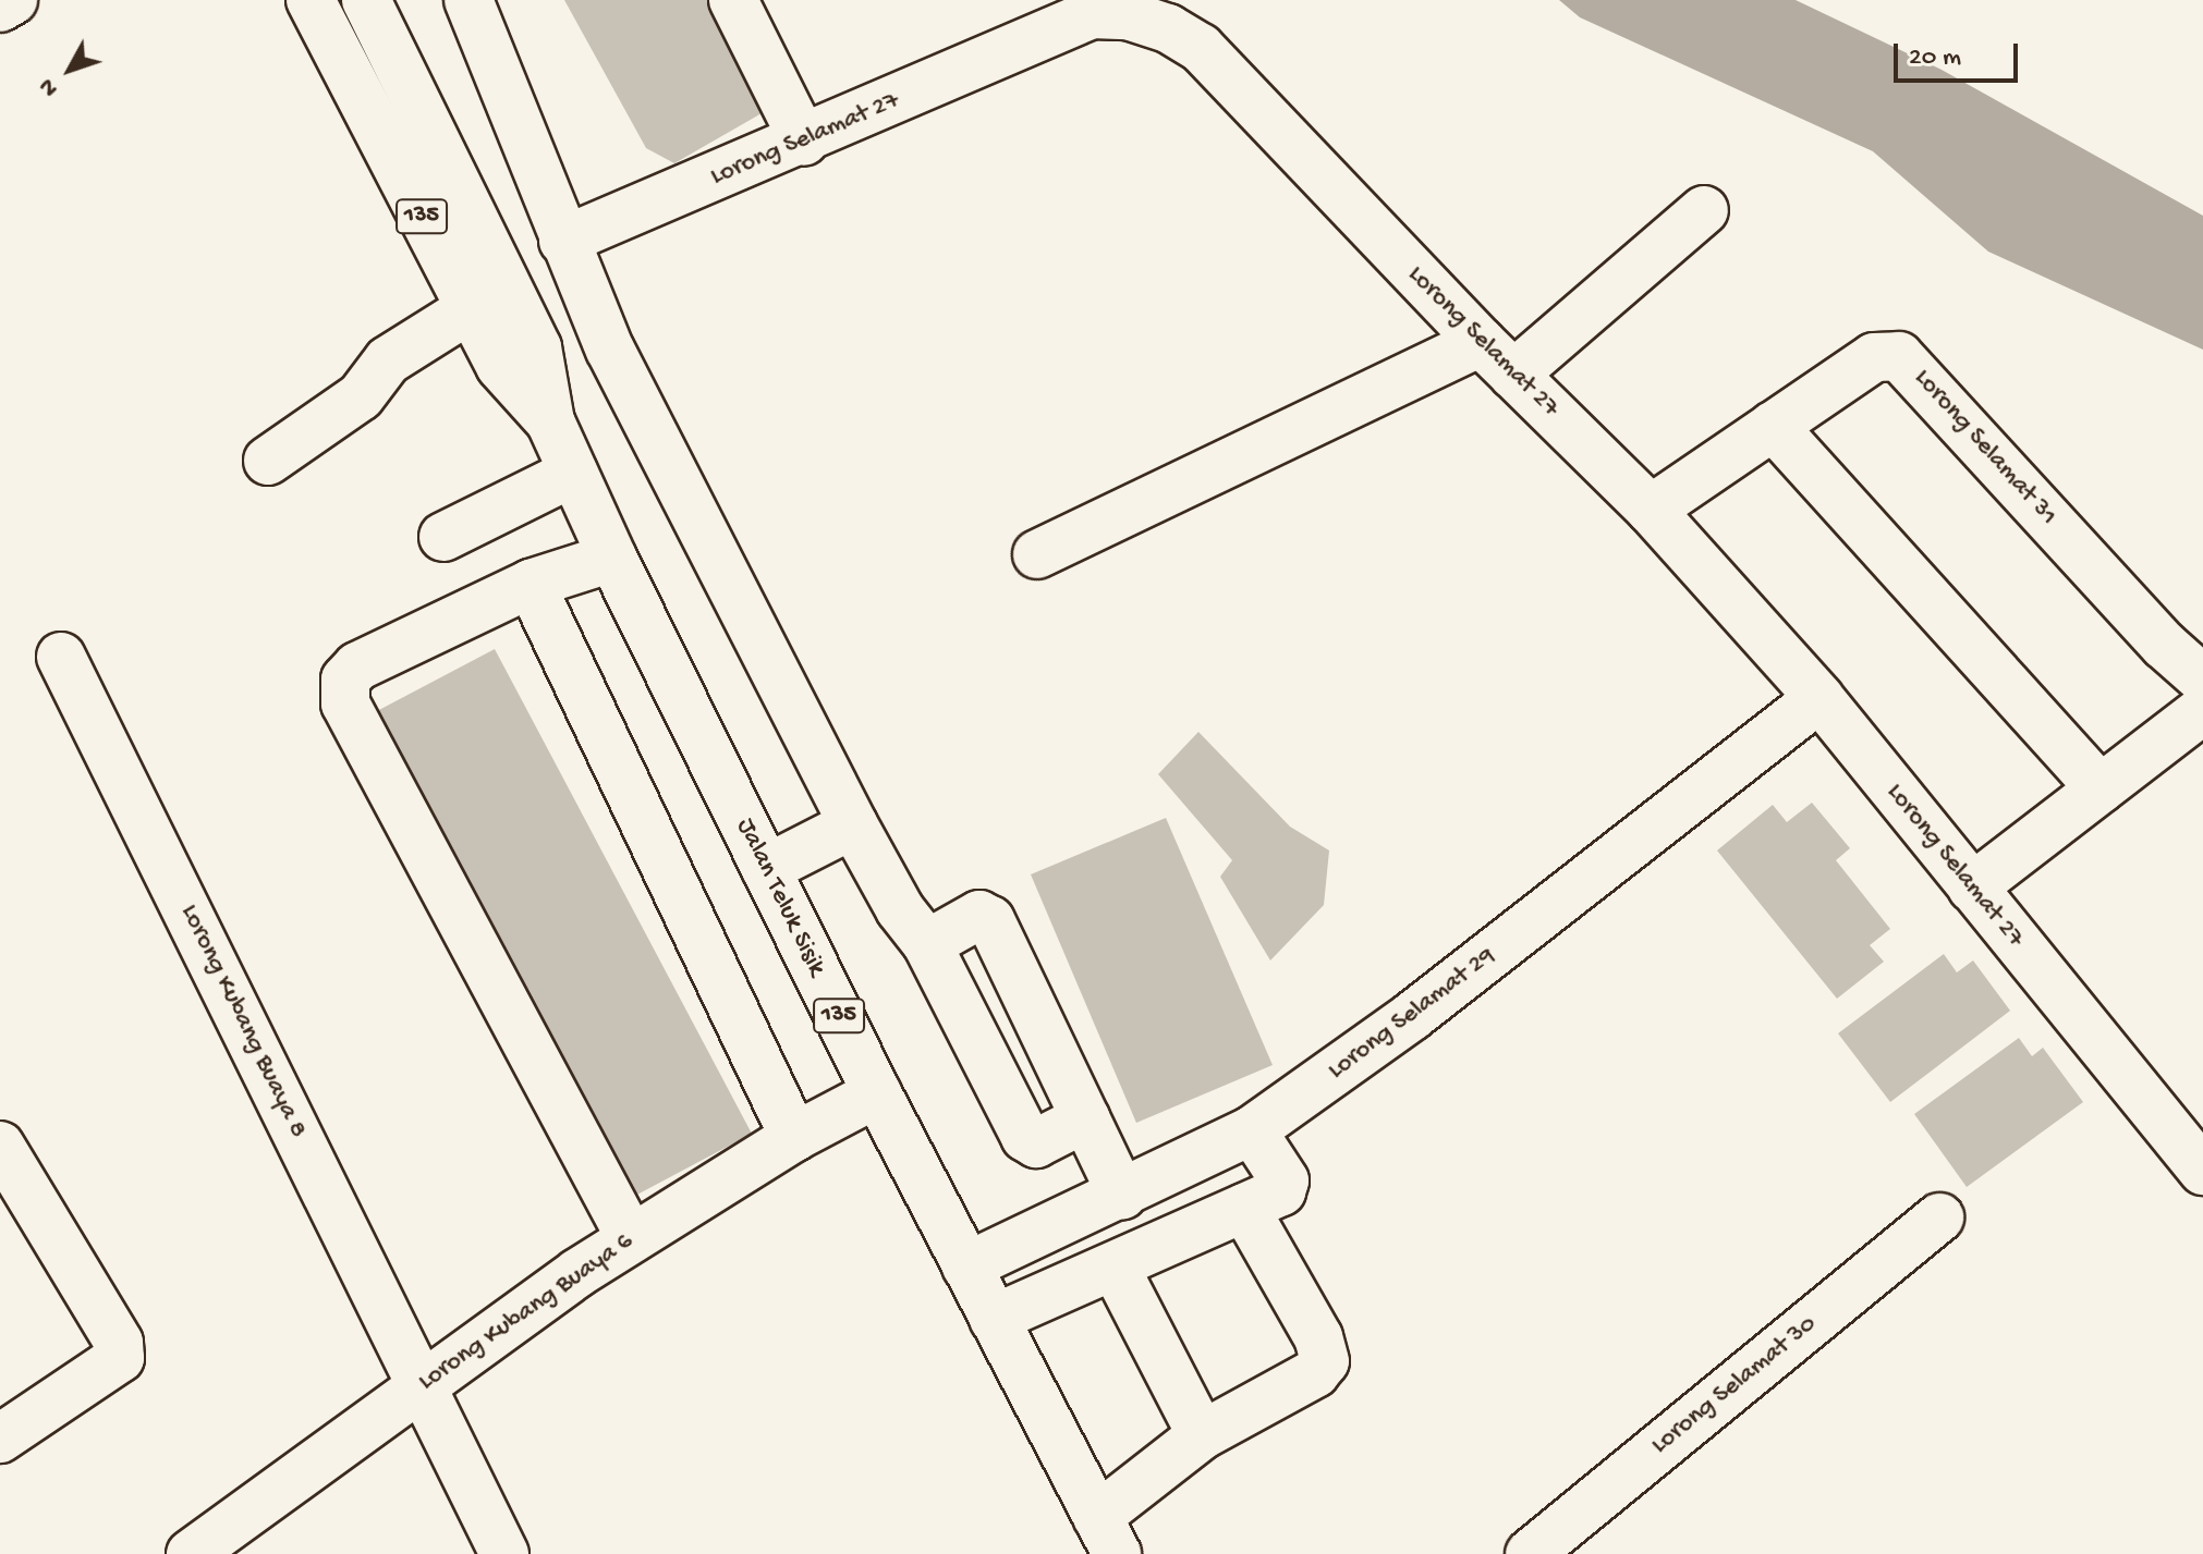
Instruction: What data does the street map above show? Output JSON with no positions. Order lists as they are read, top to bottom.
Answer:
{
  "streets": {
    "street": [
      "Lorong Selamat 27",
      "135",
      "Lorong Selamat 31",
      "Jalan Teluk Sisik",
      "Lorong Selamat 29",
      "Lorong Kubang Buaya 8",
      "Lorong Kubang Buaya 6",
      "Lorong Selamat 30"
    ]
  },
  "crossings": [
    ["Lorong Selamat 27", "Lorong Selamat 31"],
    ["Lorong Selamat 27", "Lorong Selamat 29"],
    ["Jalan Teluk Sisik", "Lorong Selamat 29"],
    ["Jalan Teluk Sisik", "Lorong Kubang Buaya 6"],
    ["Lorong Kubang Buaya 8", "Lorong Kubang Buaya 6"]
  ],
  "scale_bar": "20 m",
  "north": "bottom left"
}
